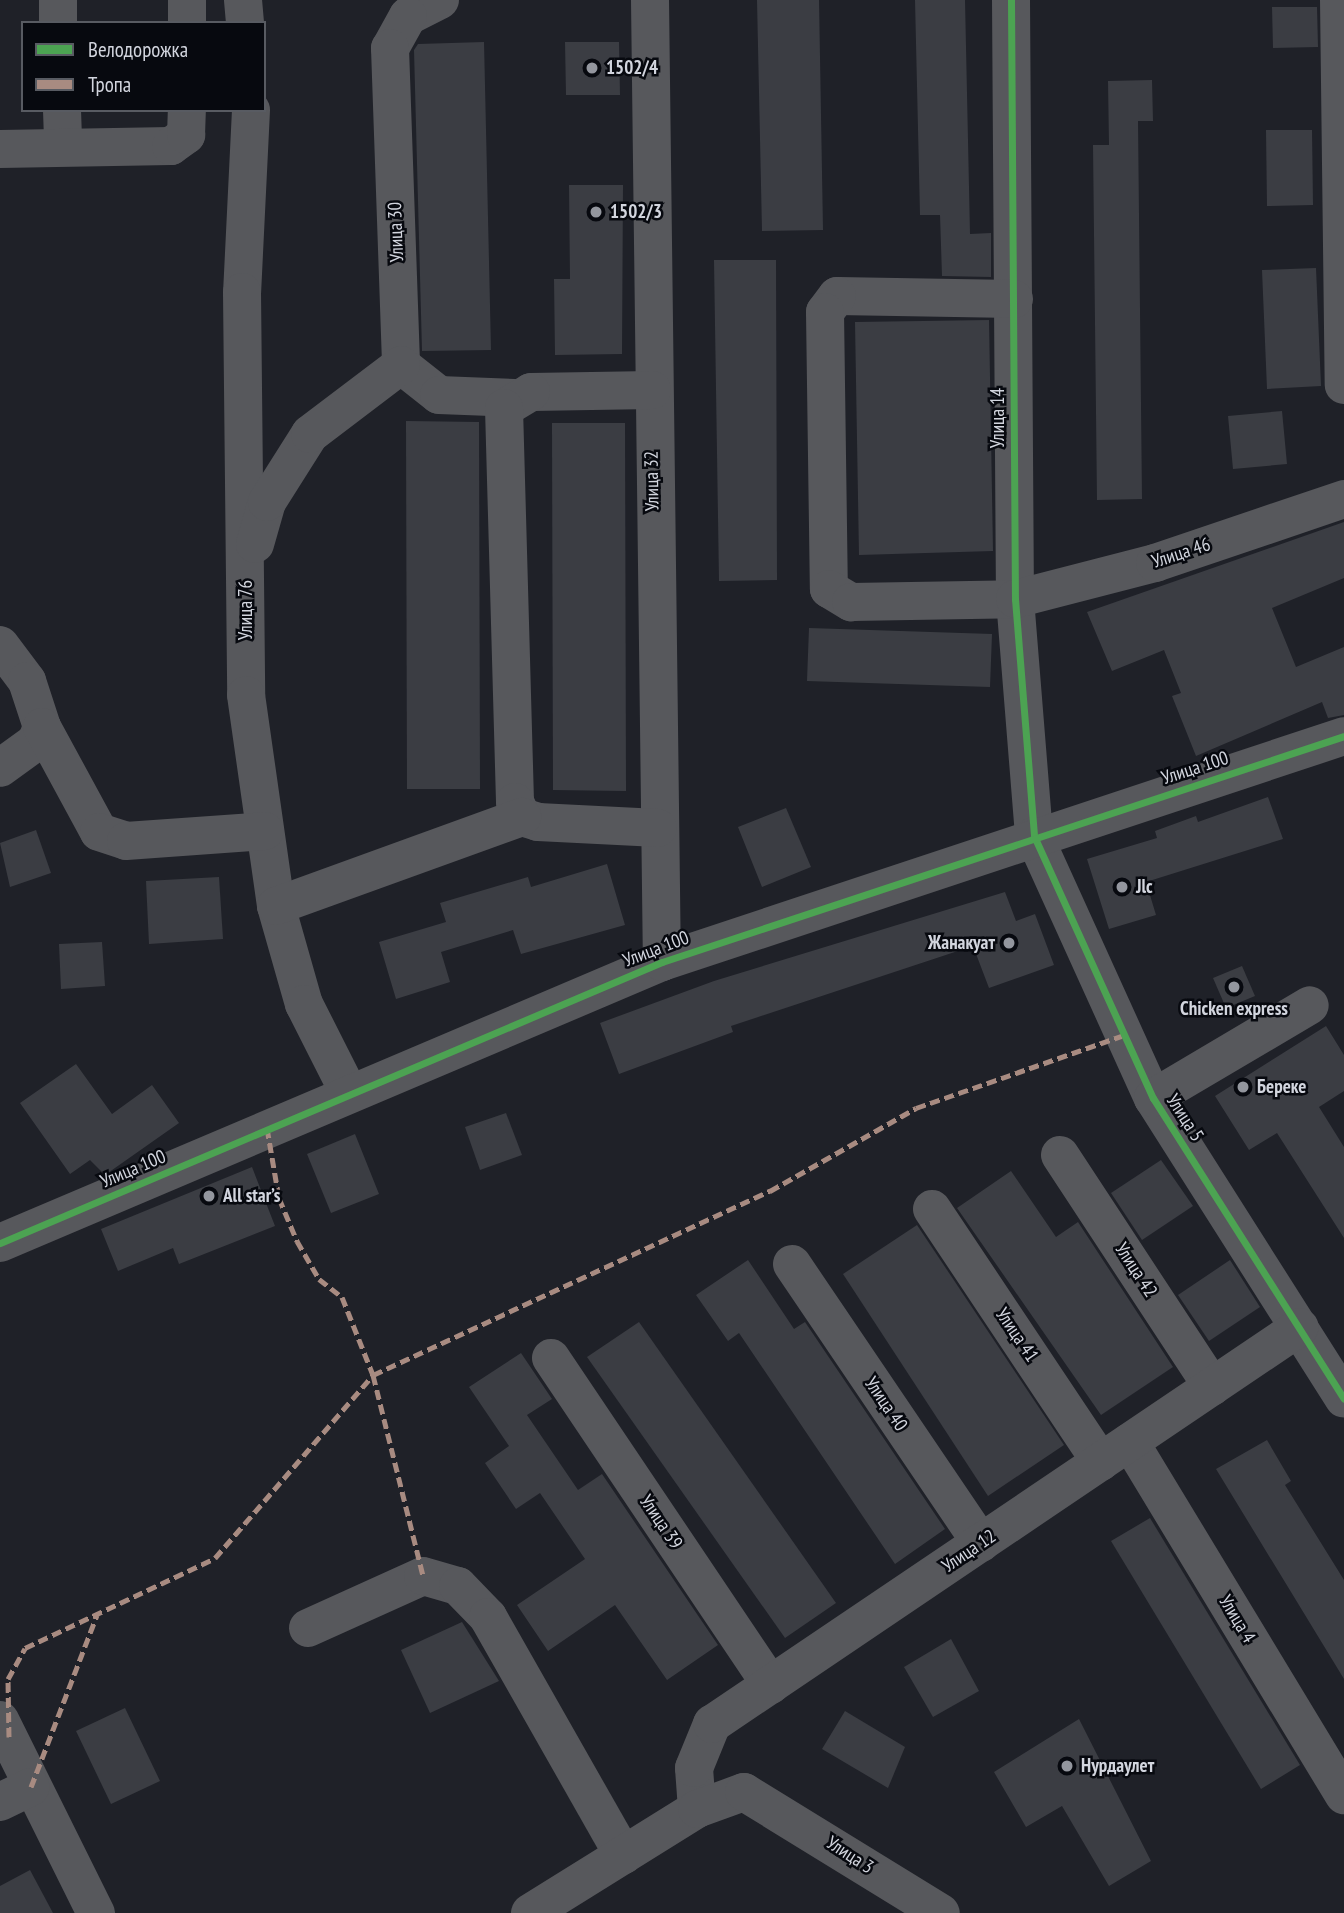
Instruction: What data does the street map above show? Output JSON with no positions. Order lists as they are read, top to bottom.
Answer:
{
  "streets": {
    "street": [
      "Улица 30",
      "Улица 14",
      "Улица 32",
      "Улица 46",
      "Улица 76",
      "Улица 100",
      "Улица 5",
      "Улица 42",
      "Улица 41",
      "Улица 40",
      "Улица 39",
      "Улица 12",
      "Улица 4",
      "Улица 3"
    ]
  },
  "crossings": [
    ["Улица 14", "Улица 46"],
    ["Улица 14", "Улица 100"],
    ["Улица 14", "Улица 5"],
    ["Улица 32", "Улица 100"],
    ["Улица 76", "Улица 100"],
    ["Улица 100", "Улица 5"],
    ["Улица 5", "Улица 12"],
    ["Улица 42", "Улица 12"],
    ["Улица 41", "Улица 12"],
    ["Улица 41", "Улица 4"],
    ["Улица 40", "Улица 12"],
    ["Улица 39", "Улица 12"],
    ["Улица 12", "Улица 4"],
    ["Улица 12", "Улица 3"]
  ],
  "places": [
    "1502/4",
    "1502/3",
    "Jlc",
    "Жанакуат",
    "Chicken express",
    "Береке",
    "All star’s",
    "Нурдаулет"
  ],
  "legend": ["Велодорожка", "Тропа"]
}
